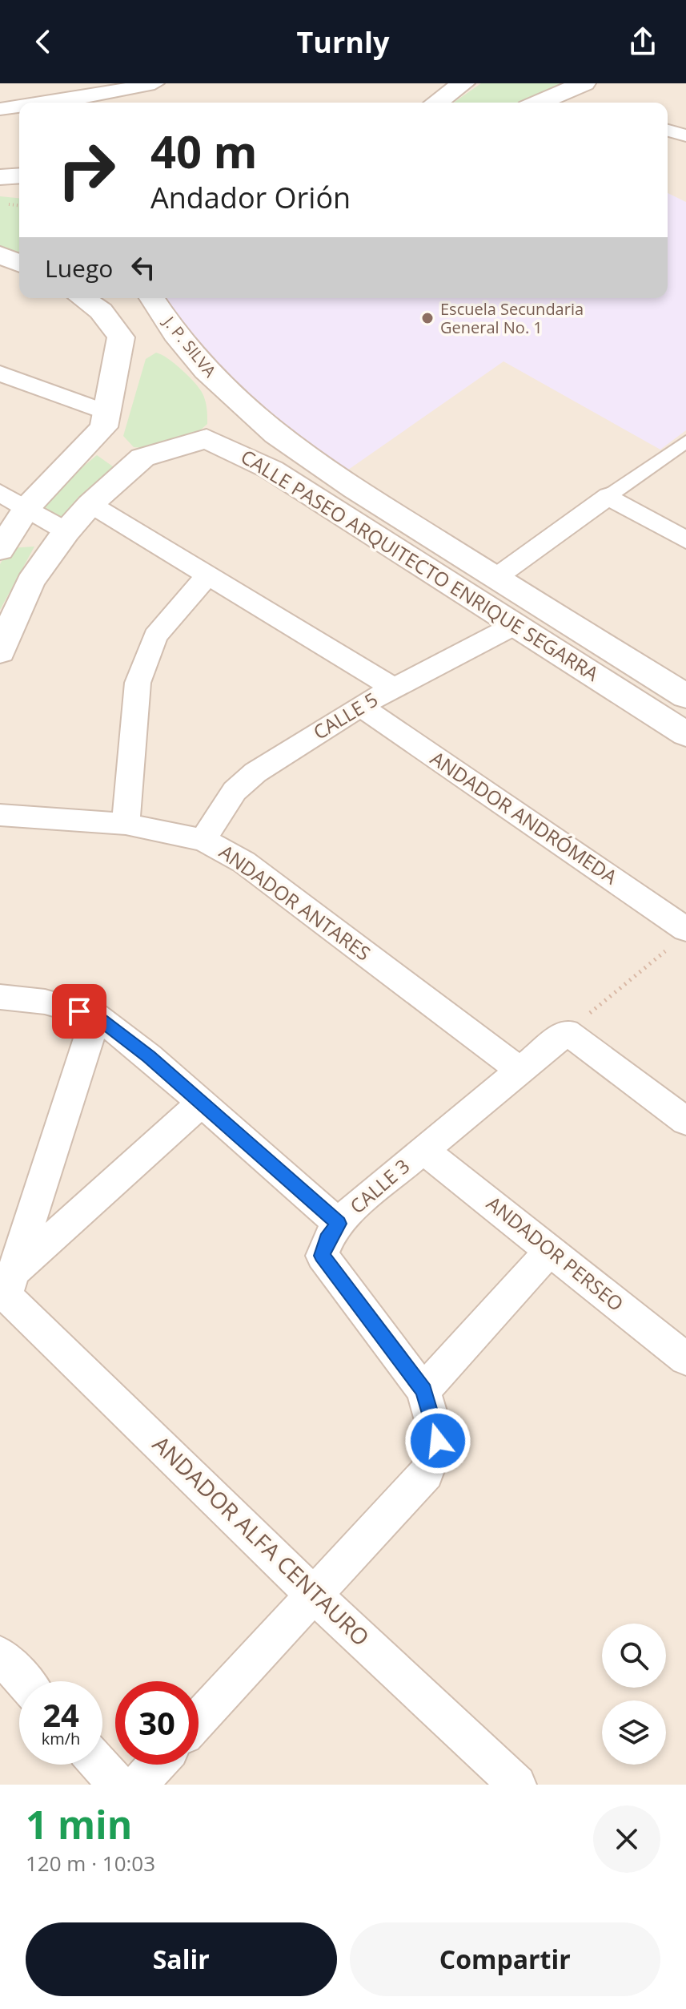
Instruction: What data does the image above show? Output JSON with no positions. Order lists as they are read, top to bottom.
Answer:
{
  "streets": {
    "street": [
      "J. P. SILVA",
      "CALLE PASEO ARQUITECTO ENRIQUE SEGARRA",
      "CALLE 5",
      "ANDADOR ANDRÓMEDA",
      "ANDADOR ANTARES",
      "CALLE 3",
      "ANDADOR PERSEO",
      "ANDADOR ALFA CENTAURO"
    ]
  },
  "crossings": [
    ["J. P. SILVA", "CALLE PASEO ARQUITECTO ENRIQUE SEGARRA"],
    ["CALLE PASEO ARQUITECTO ENRIQUE SEGARRA", "CALLE 5"],
    ["CALLE 5", "ANDADOR ANDRÓMEDA"],
    ["CALLE 5", "ANDADOR ANTARES"],
    ["ANDADOR ANTARES", "CALLE 3"],
    ["CALLE 3", "ANDADOR PERSEO"]
  ],
  "places": ["Escuela Secundaria General No. 1"],
  "page": {
    "header": "Turnly",
    "turn": ["40 m", "Andador Orión"],
    "then": "Luego",
    "speed": "24 km/h",
    "limit": "30",
    "heading": ["1 min", "120 m · 10:03"],
    "buttons": ["Salir", "Compartir"]
  }
}
